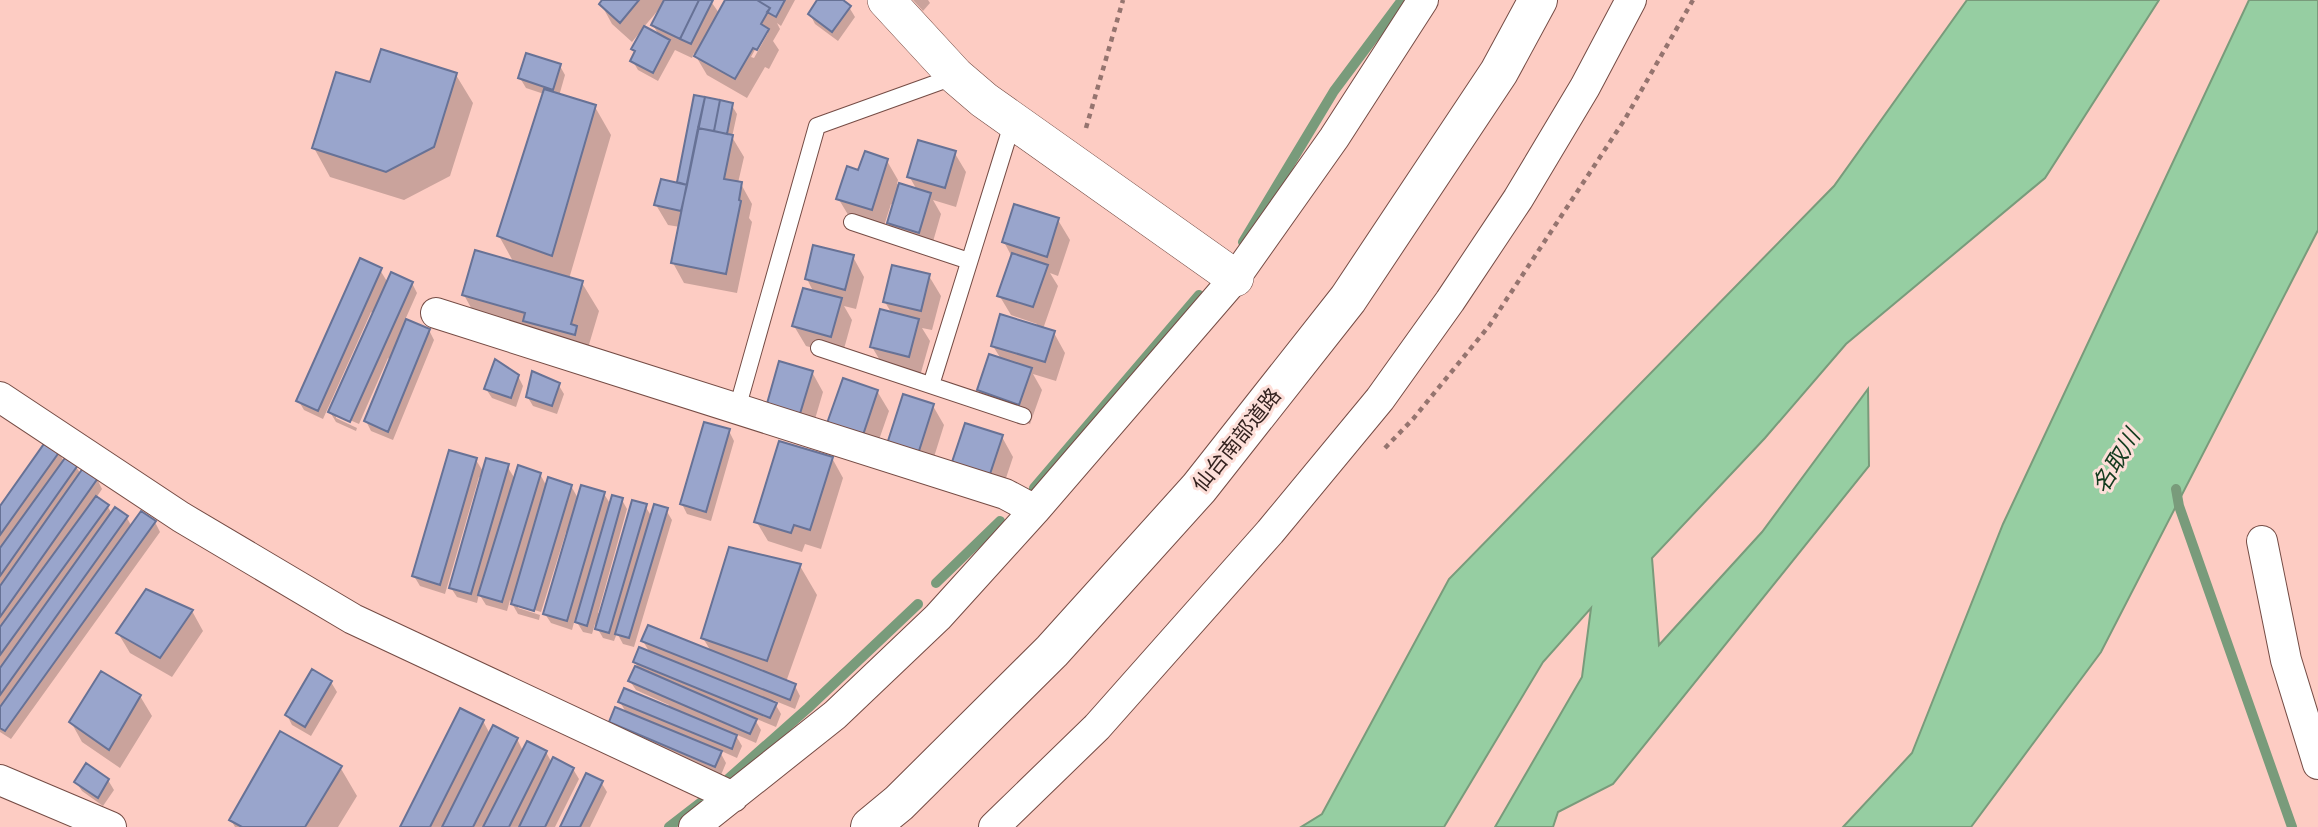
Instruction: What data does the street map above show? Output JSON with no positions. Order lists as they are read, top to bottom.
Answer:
{
  "streets": {
    "highway": ["仙台南部道路"]
  },
  "water": ["名取川"]
}
